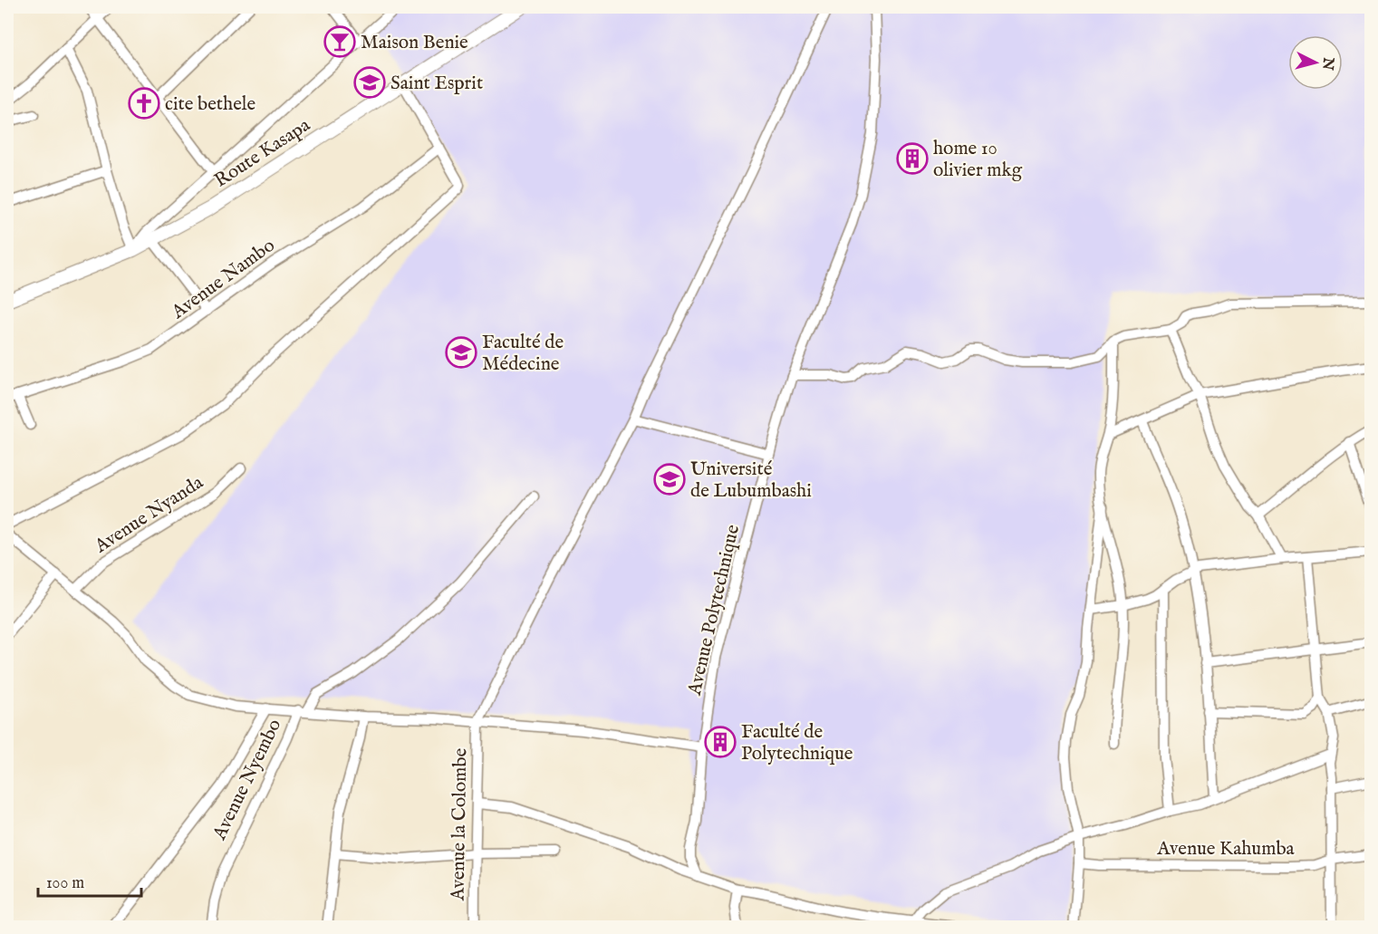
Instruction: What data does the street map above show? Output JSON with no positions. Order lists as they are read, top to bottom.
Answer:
{
  "streets": {
    "main road": ["Route Kasapa"],
    "street": [
      "Avenue Nambo",
      "Avenue Nyanda",
      "Avenue Polytechnique",
      "Avenue Nyembo",
      "Avenue la Colombe",
      "Avenue Kahumba"
    ]
  },
  "places": {
    "bar": ["Maison Benie"],
    "school or university": ["Saint Esprit", "Faculté de Médecine", "Université de Lubumbashi"],
    "church": ["cite bethele"],
    "building": ["home 10 olivier mkg", "Faculté de Polytechnique"]
  },
  "scale_bar": "100 m",
  "north": "right"
}
